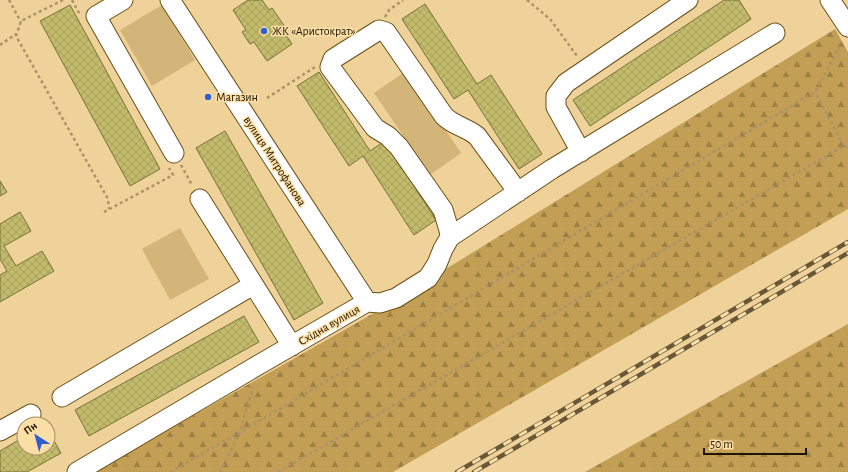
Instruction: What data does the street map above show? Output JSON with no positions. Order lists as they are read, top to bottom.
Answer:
{
  "streets": {
    "street": ["вулиця Митрофанова", "Східна вулиця"]
  },
  "crossings": [
    ["вулиця Митрофанова", "Східна вулиця"]
  ],
  "places": ["ЖК «Аристократ»", "Магазин"],
  "scale_bar": "50 m",
  "north": "top left"
}
